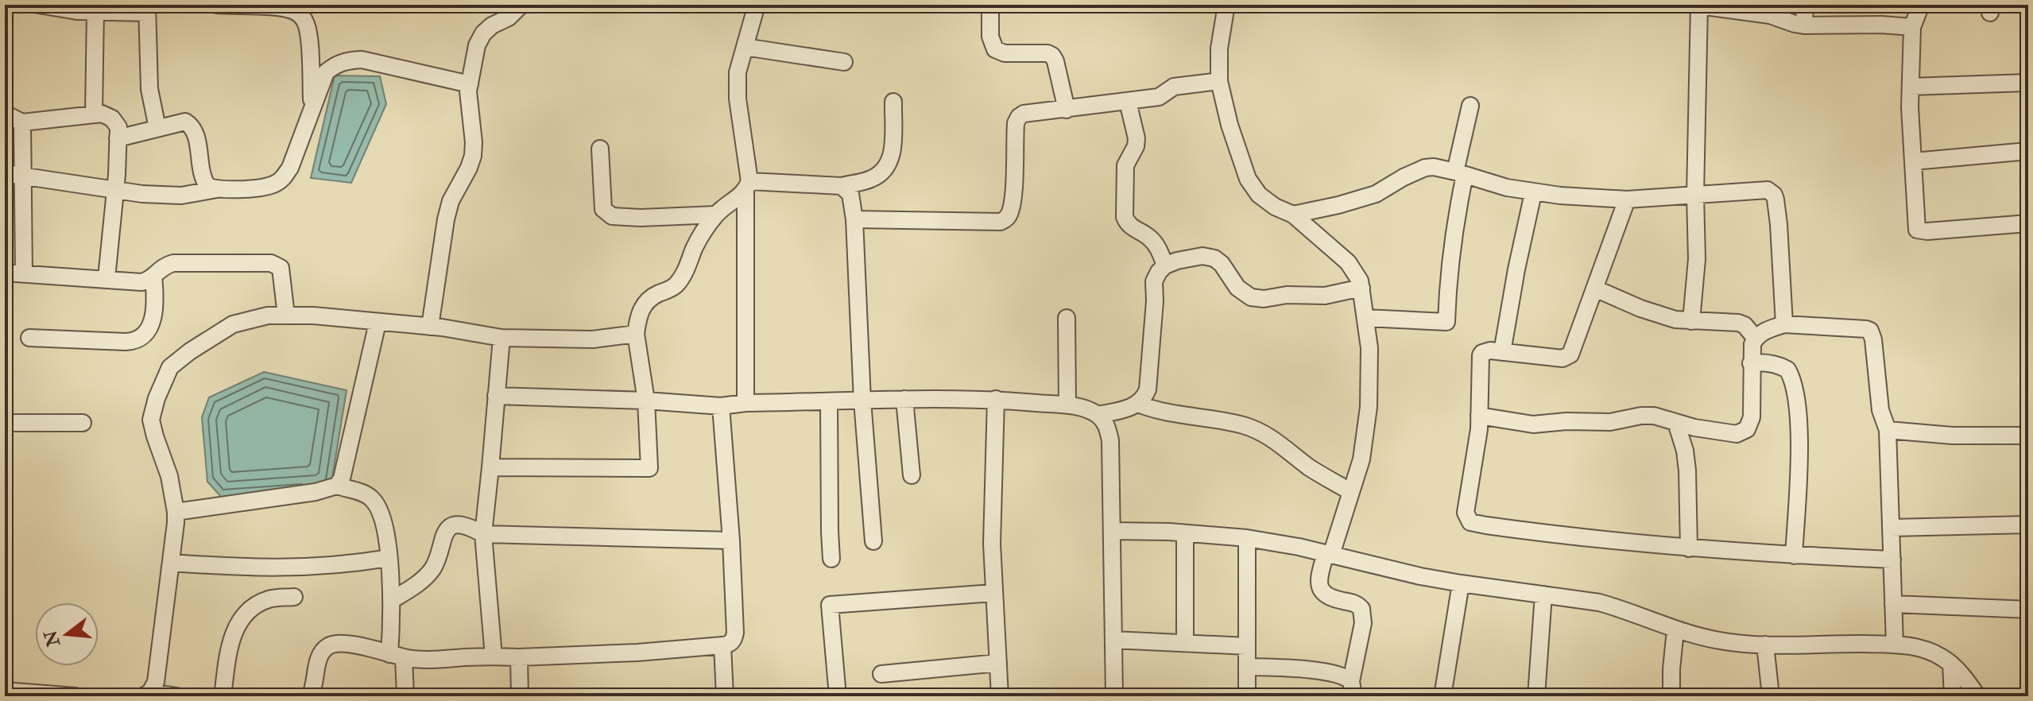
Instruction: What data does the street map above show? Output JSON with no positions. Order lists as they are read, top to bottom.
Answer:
{
  "north": "left"
}
